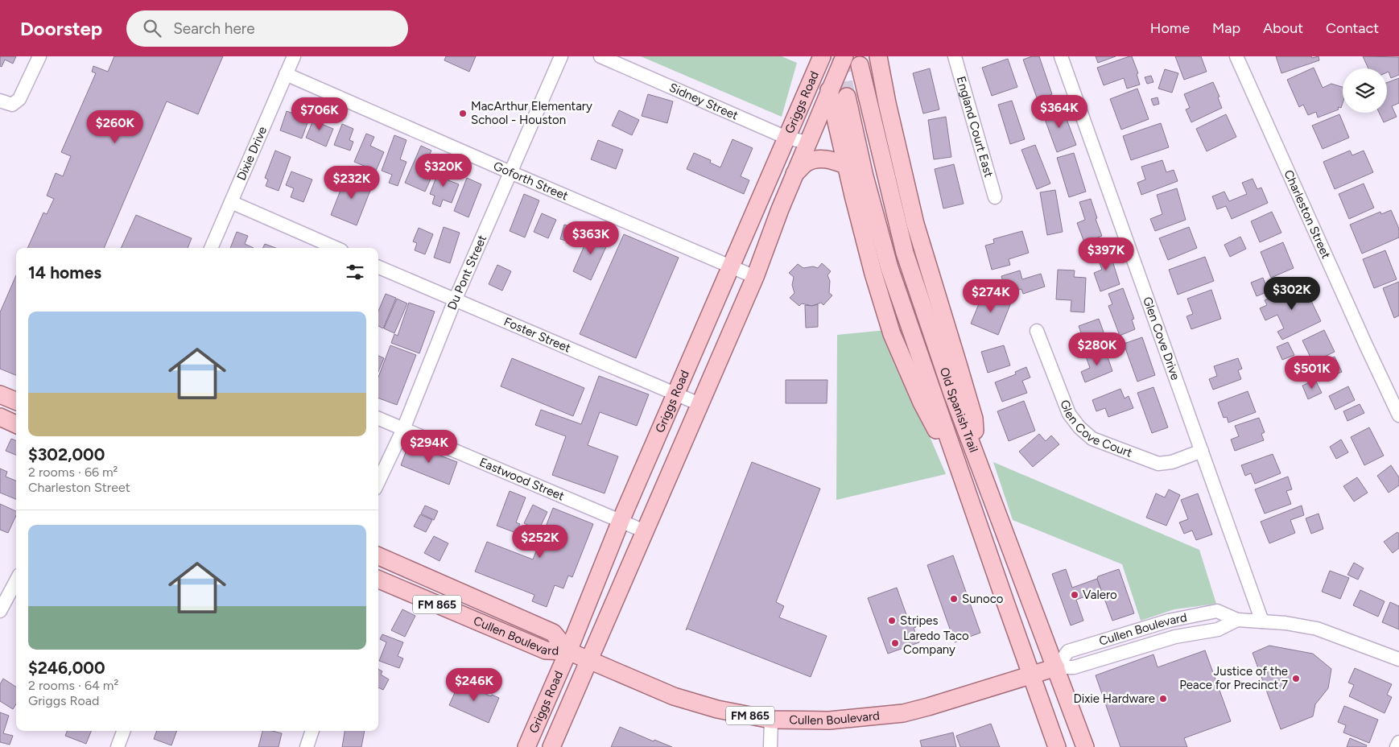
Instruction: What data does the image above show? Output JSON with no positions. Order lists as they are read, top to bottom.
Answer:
{
  "streets": {
    "main road": [
      "Griggs Road",
      "Old Spanish Trail",
      "FM 865",
      "Cullen Boulevard"
    ],
    "street": [
      "Sidney Street",
      "England Court East",
      "Dixie Drive",
      "Goforth Street",
      "Charleston Street",
      "Du Pont Street",
      "Foster Street",
      "Glen Cove Drive",
      "Glen Cove Court",
      "Eastwood Street"
    ]
  },
  "crossings": [
    ["Sidney Street", "Griggs Road"],
    ["Griggs Road", "Goforth Street"],
    ["Griggs Road", "Foster Street"],
    ["Griggs Road", "Eastwood Street"],
    ["Griggs Road", "Cullen Boulevard"],
    ["Dixie Drive", "Goforth Street"],
    ["Goforth Street", "Du Pont Street"],
    ["Du Pont Street", "Foster Street"],
    ["Du Pont Street", "Eastwood Street"],
    ["Glen Cove Drive", "Glen Cove Court"],
    ["Glen Cove Drive", "Cullen Boulevard"],
    ["Old Spanish Trail", "Cullen Boulevard"]
  ],
  "places": [
    "MacArthur Elementary School - Houston",
    "Valero",
    "Sunoco",
    "Stripes",
    "Laredo Taco Company",
    "Justice of the Peace for Precinct 7",
    "Dixie Hardware"
  ],
  "page": {
    "header": "Doorstep",
    "search": "Search here",
    "nav": [
      "Home",
      "Map",
      "About",
      "Contact"
    ],
    "price": [
      "$364K",
      "$706K",
      "$260K",
      "$320K",
      "$232K",
      "$363K",
      "$397K",
      "$302K",
      "$274K",
      "$280K",
      "$501K",
      "$294K",
      "$252K",
      "$246K"
    ],
    "heading": "14 homes",
    "list": [
      {
        "name": "$302,000",
        "note": "2 rooms · 66 m² · Charleston Street"
      },
      {
        "name": "$246,000",
        "note": "2 rooms · 64 m² · Griggs Road"
      }
    ]
  }
}
